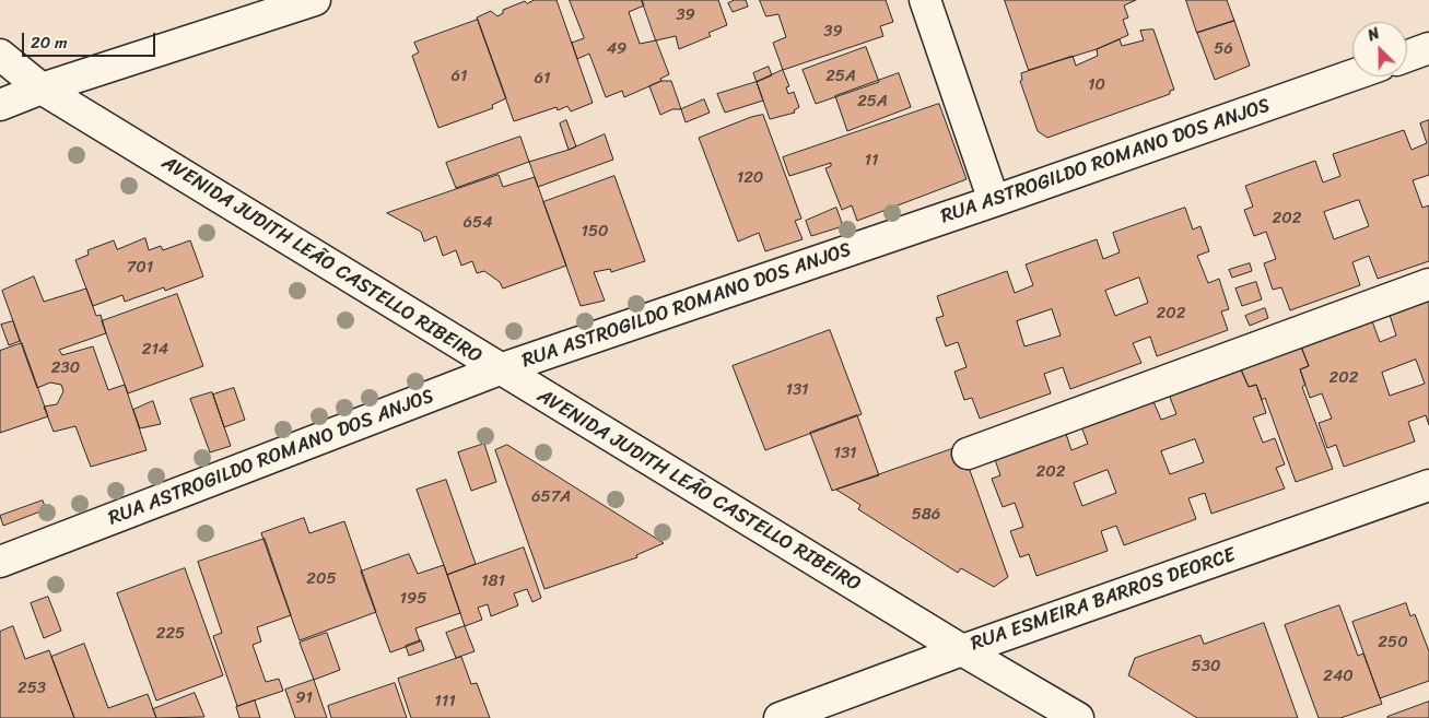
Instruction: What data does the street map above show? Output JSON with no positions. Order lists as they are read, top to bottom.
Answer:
{
  "streets": {
    "street": ["RUA ASTROGILDO ROMANO DOS ANJOS", "AVENIDA JUDITH LEÃO CASTELLO RIBEIRO", "RUA ESMEIRA BARROS DEORCE"]
  },
  "crossings": [
    ["RUA ASTROGILDO ROMANO DOS ANJOS", "AVENIDA JUDITH LEÃO CASTELLO RIBEIRO"],
    ["AVENIDA JUDITH LEÃO CASTELLO RIBEIRO", "RUA ESMEIRA BARROS DEORCE"]
  ],
  "house_numbers": [
    "39",
    "39",
    "49",
    "56",
    "61",
    "25A",
    "61",
    "10",
    "25A",
    "11",
    "120",
    "202",
    "654",
    "150",
    "701",
    "202",
    "214",
    "230",
    "202",
    "131",
    "131",
    "202",
    "657A",
    "586",
    "205",
    "181",
    "195",
    "225",
    "250",
    "530",
    "240",
    "253",
    "91",
    "111"
  ],
  "scale_bar": "20 m",
  "north": "top left"
}
